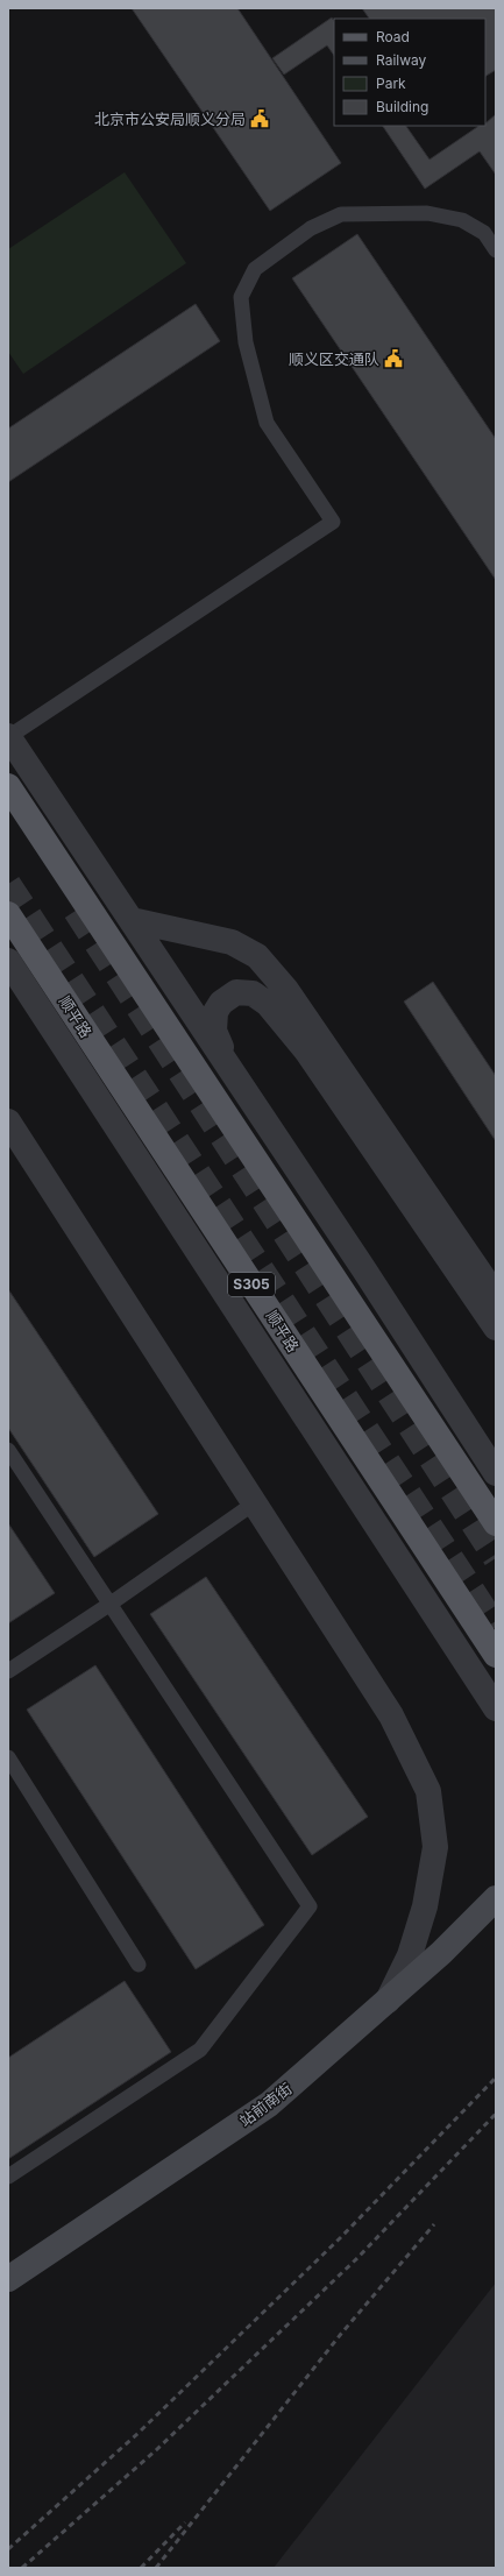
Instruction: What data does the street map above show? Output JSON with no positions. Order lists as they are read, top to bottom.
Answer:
{
  "streets": {
    "main road": ["顺平路", "S305", "站前南街"]
  },
  "places": {
    "public building": ["北京市公安局顺义分局", "顺义区交通队"]
  },
  "legend": [
    "Road",
    "Railway",
    "Park",
    "Building"
  ]
}
